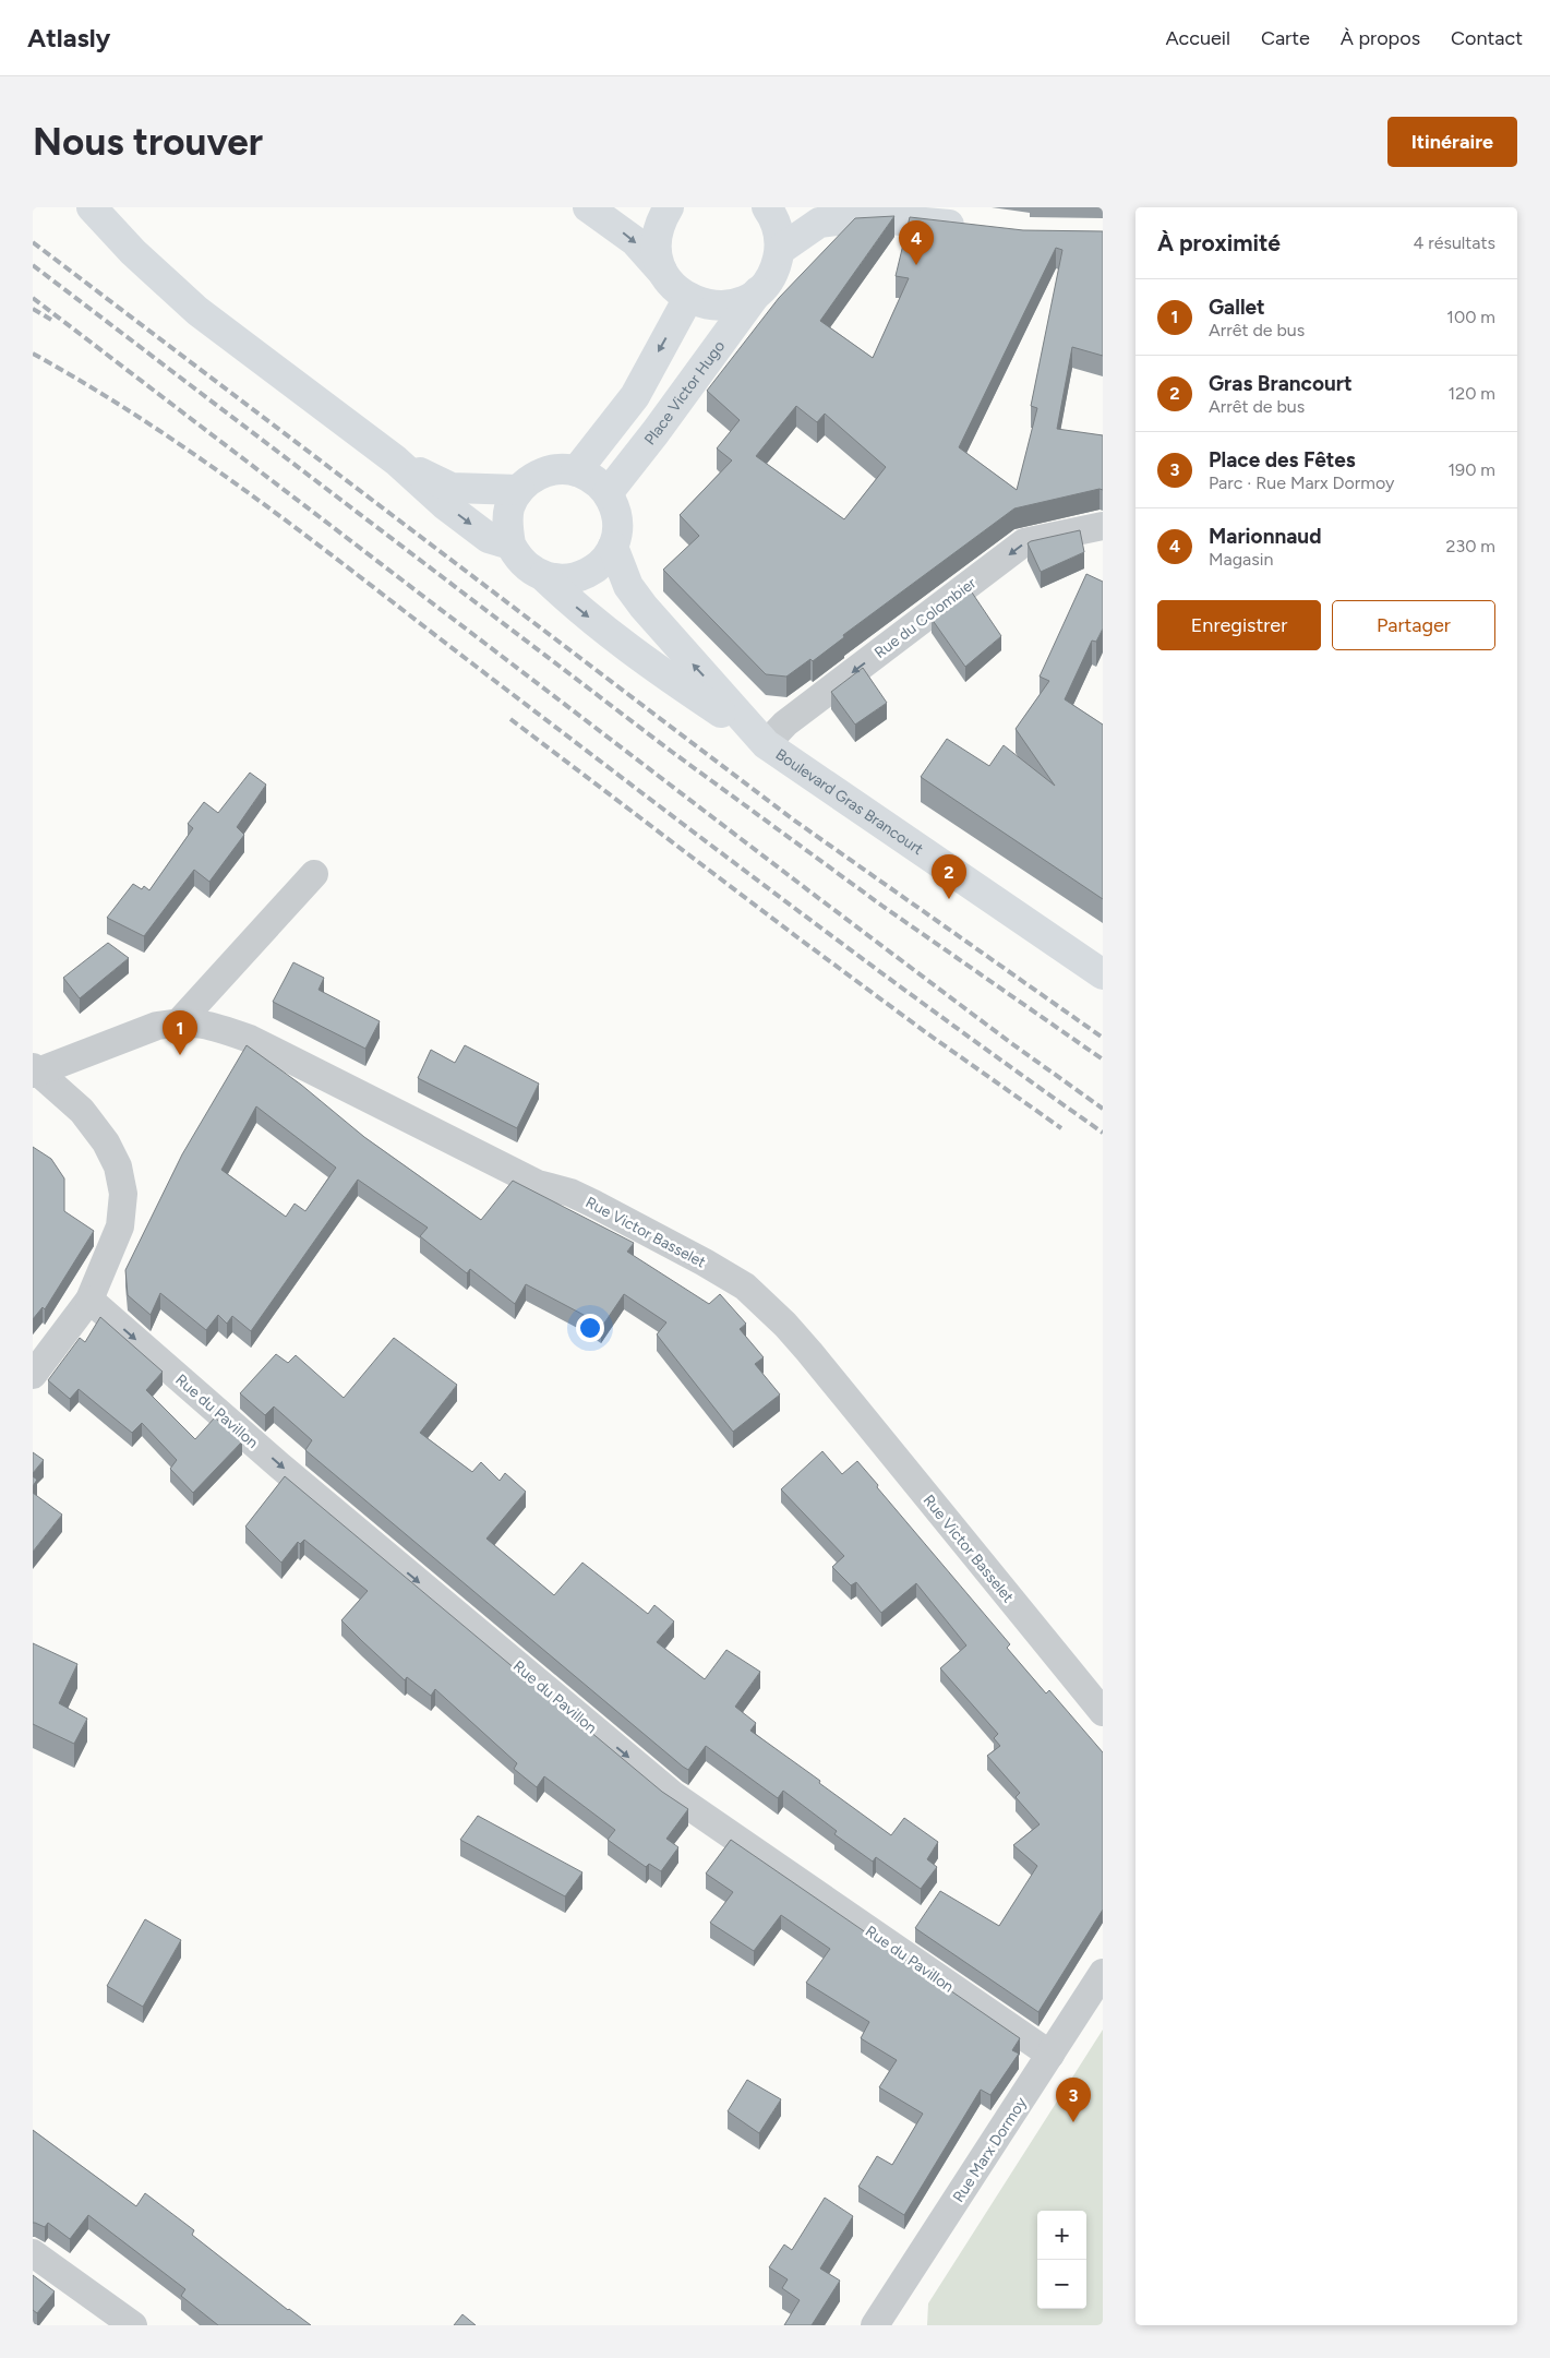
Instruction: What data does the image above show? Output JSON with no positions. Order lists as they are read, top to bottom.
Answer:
{
  "streets": {
    "main road": ["Place Victor Hugo", "Boulevard Gras Brancourt"],
    "street": [
      "Rue du Colombier",
      "Rue Victor Basselet",
      "Rue du Pavillon",
      "Rue Marx Dormoy"
    ]
  },
  "crossings": [
    ["Rue du Colombier", "Boulevard Gras Brancourt"],
    ["Rue du Pavillon", "Rue Marx Dormoy"]
  ],
  "one_way": ["Rue du Colombier", "Rue du Pavillon"],
  "page": {
    "header": "Atlasly",
    "nav": [
      "Accueil",
      "Carte",
      "À propos",
      "Contact"
    ],
    "buttons": [
      "Itinéraire",
      ["Enregistrer", "Partager"]
    ],
    "title": "Nous trouver",
    "heading": ["À proximité", "4 résultats"],
    "pins": [
      "4",
      "2",
      "1",
      "3"
    ],
    "list": [
      {
        "mark": "1",
        "name": "Gallet",
        "note": "Arrêt de bus",
        "value": "100 m"
      },
      {
        "mark": "2",
        "name": "Gras Brancourt",
        "note": "Arrêt de bus",
        "value": "120 m"
      },
      {
        "mark": "3",
        "name": "Place des Fêtes",
        "note": "Parc · Rue Marx Dormoy",
        "value": "190 m"
      },
      {
        "mark": "4",
        "name": "Marionnaud",
        "note": "Magasin",
        "value": "230 m"
      }
    ],
    "map_buttons": ["+", "−"]
  }
}
